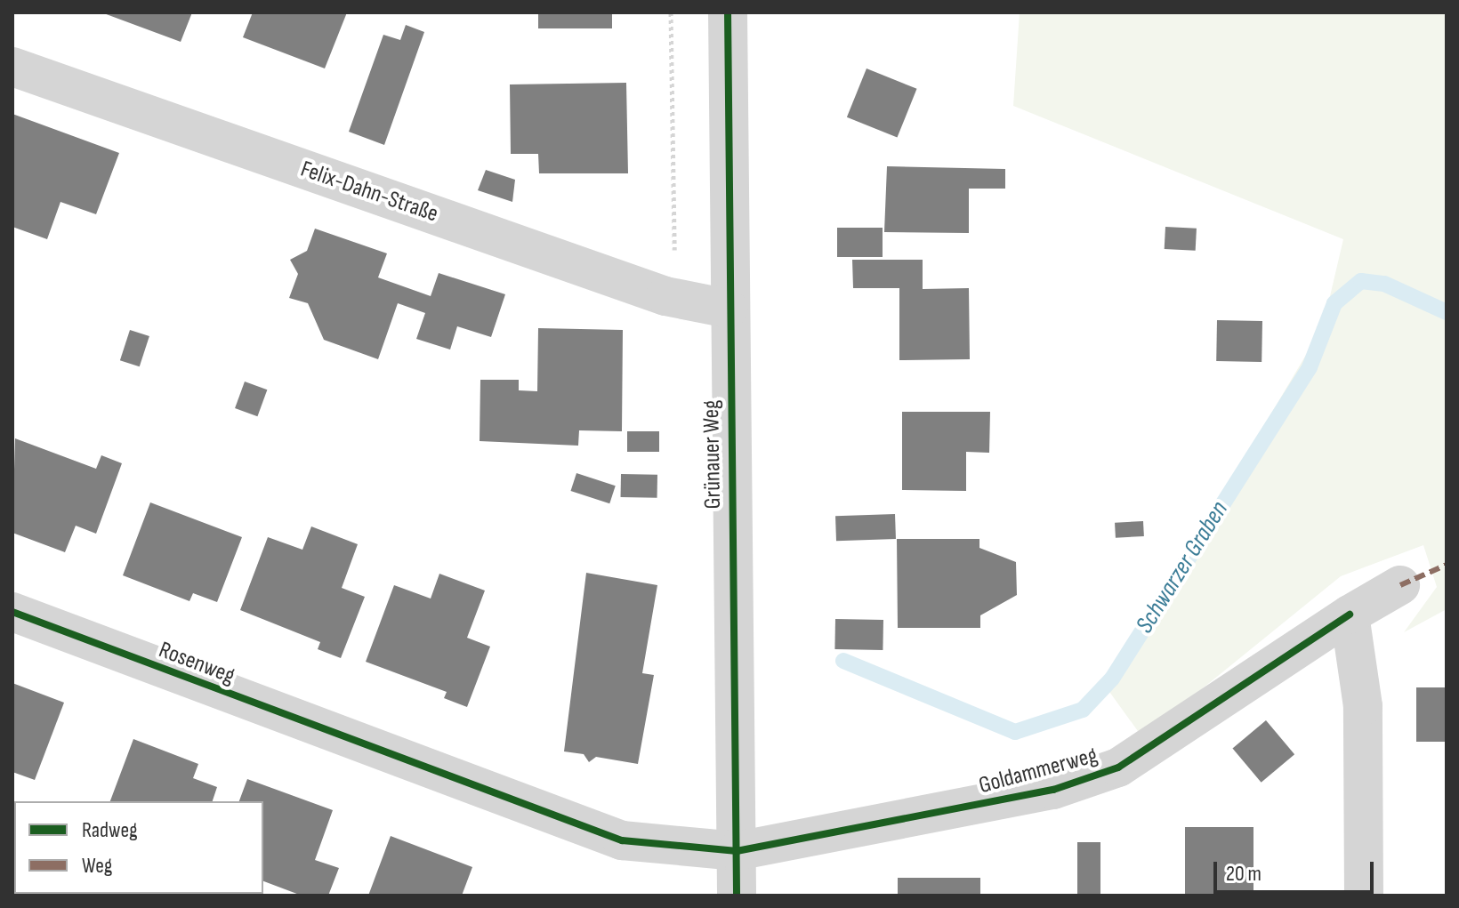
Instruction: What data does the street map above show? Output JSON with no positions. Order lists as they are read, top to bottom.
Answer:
{
  "streets": {
    "street": [
      "Felix-Dahn-Straße",
      "Grünauer Weg",
      "Rosenweg",
      "Goldammerweg"
    ]
  },
  "crossings": [
    ["Felix-Dahn-Straße", "Grünauer Weg"],
    ["Grünauer Weg", "Rosenweg"],
    ["Grünauer Weg", "Goldammerweg"],
    ["Rosenweg", "Goldammerweg"]
  ],
  "water": ["Schwarzer Graben"],
  "legend": ["Radweg", "Weg"],
  "scale_bar": "20 m"
}
